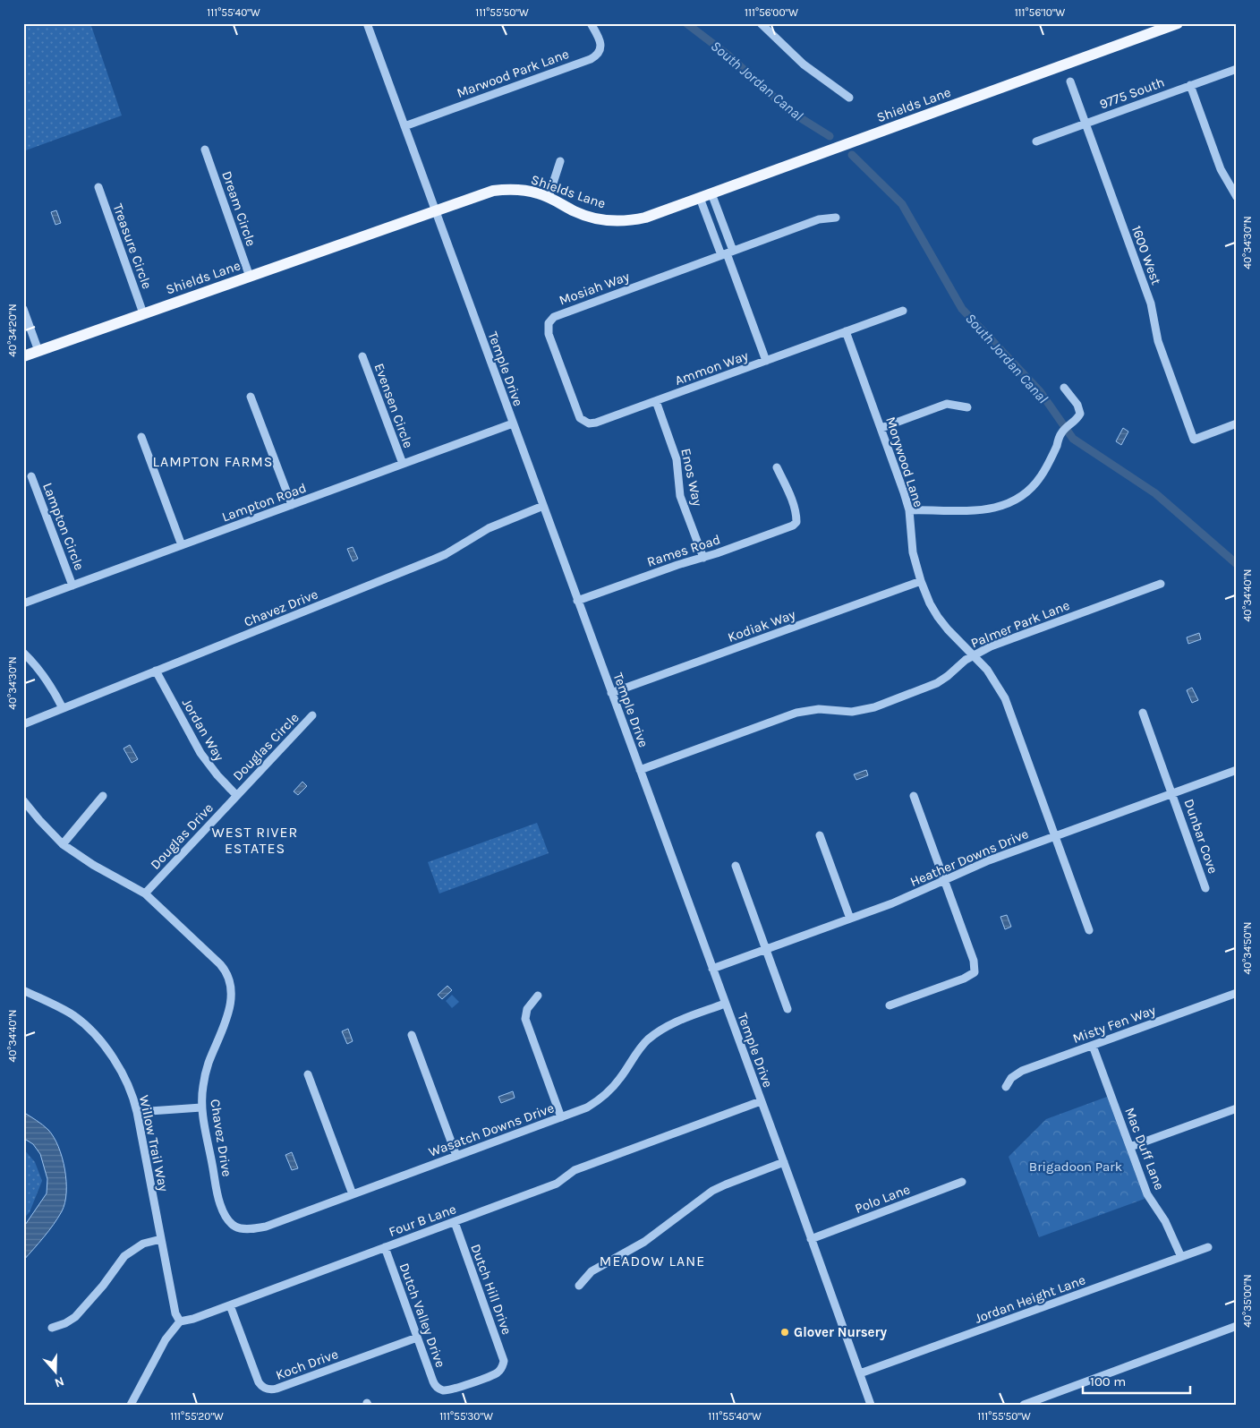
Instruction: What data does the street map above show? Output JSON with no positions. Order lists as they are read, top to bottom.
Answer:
{
  "streets": {
    "main road": ["Shields Lane"],
    "street": [
      "Marwood Park Lane",
      "9775 South",
      "Dream Circle",
      "Treasure Circle",
      "1600 West",
      "Mosiah Way",
      "Ammon Way",
      "Temple Drive",
      "Evensen Circle",
      "Morywood Lane",
      "Enos Way",
      "Lampton Road",
      "Lampton Circle",
      "Rames Road",
      "Chavez Drive",
      "Palmer Park Lane",
      "Kodiak Way",
      "Jordan Way",
      "Douglas Circle",
      "Douglas Drive",
      "Dunbar Cove",
      "Heather Downs Drive",
      "Misty Fen Way",
      "Wasatch Downs Drive",
      "Willow Trail Way",
      "Mac Duff Lane",
      "Polo Lane",
      "Four B Lane",
      "Dutch Hill Drive",
      "Jordan Height Lane",
      "Dutch Valley Drive",
      "Koch Drive"
    ]
  },
  "crossings": [
    ["Marwood Park Lane", "Temple Drive"],
    ["9775 South", "1600 West"],
    ["Shields Lane", "Dream Circle"],
    ["Shields Lane", "Treasure Circle"],
    ["Shields Lane", "Temple Drive"],
    ["Mosiah Way", "Ammon Way"],
    ["Ammon Way", "Morywood Lane"],
    ["Ammon Way", "Enos Way"],
    ["Temple Drive", "Lampton Road"],
    ["Temple Drive", "Rames Road"],
    ["Temple Drive", "Chavez Drive"],
    ["Temple Drive", "Palmer Park Lane"],
    ["Temple Drive", "Kodiak Way"],
    ["Temple Drive", "Heather Downs Drive"],
    ["Temple Drive", "Wasatch Downs Drive"],
    ["Temple Drive", "Polo Lane"],
    ["Temple Drive", "Four B Lane"],
    ["Temple Drive", "Jordan Height Lane"],
    ["Evensen Circle", "Lampton Road"],
    ["Morywood Lane", "Palmer Park Lane"],
    ["Morywood Lane", "Kodiak Way"],
    ["Morywood Lane", "Heather Downs Drive"],
    ["Enos Way", "Rames Road"],
    ["Lampton Road", "Lampton Circle"],
    ["Chavez Drive", "Jordan Way"],
    ["Chavez Drive", "Douglas Drive"],
    ["Chavez Drive", "Wasatch Downs Drive"],
    ["Jordan Way", "Douglas Circle"],
    ["Jordan Way", "Douglas Drive"],
    ["Douglas Circle", "Douglas Drive"],
    ["Dunbar Cove", "Heather Downs Drive"],
    ["Misty Fen Way", "Mac Duff Lane"],
    ["Willow Trail Way", "Four B Lane"],
    ["Mac Duff Lane", "Jordan Height Lane"],
    ["Four B Lane", "Dutch Hill Drive"],
    ["Four B Lane", "Dutch Valley Drive"],
    ["Four B Lane", "Koch Drive"],
    ["Dutch Hill Drive", "Dutch Valley Drive"],
    ["Dutch Valley Drive", "Koch Drive"]
  ],
  "districts": ["LAMPTON FARMS", "WEST RIVER ESTATES", "MEADOW LANE"],
  "water": ["South Jordan Canal"],
  "parks": ["Brigadoon Park"],
  "places": ["Glover Nursery"],
  "scale_bar": "100 m",
  "north": "bottom",
  "coordinates": [
    "111°55'40\"W",
    "111°55'50\"W",
    "111°56'00\"W",
    "111°56'10\"W",
    "40°34'30\"N",
    "40°34'20\"N",
    "40°34'40\"N",
    "40°34'50\"N",
    "40°35'00\"N",
    "111°55'20\"W",
    "111°55'30\"W"
  ]
}
